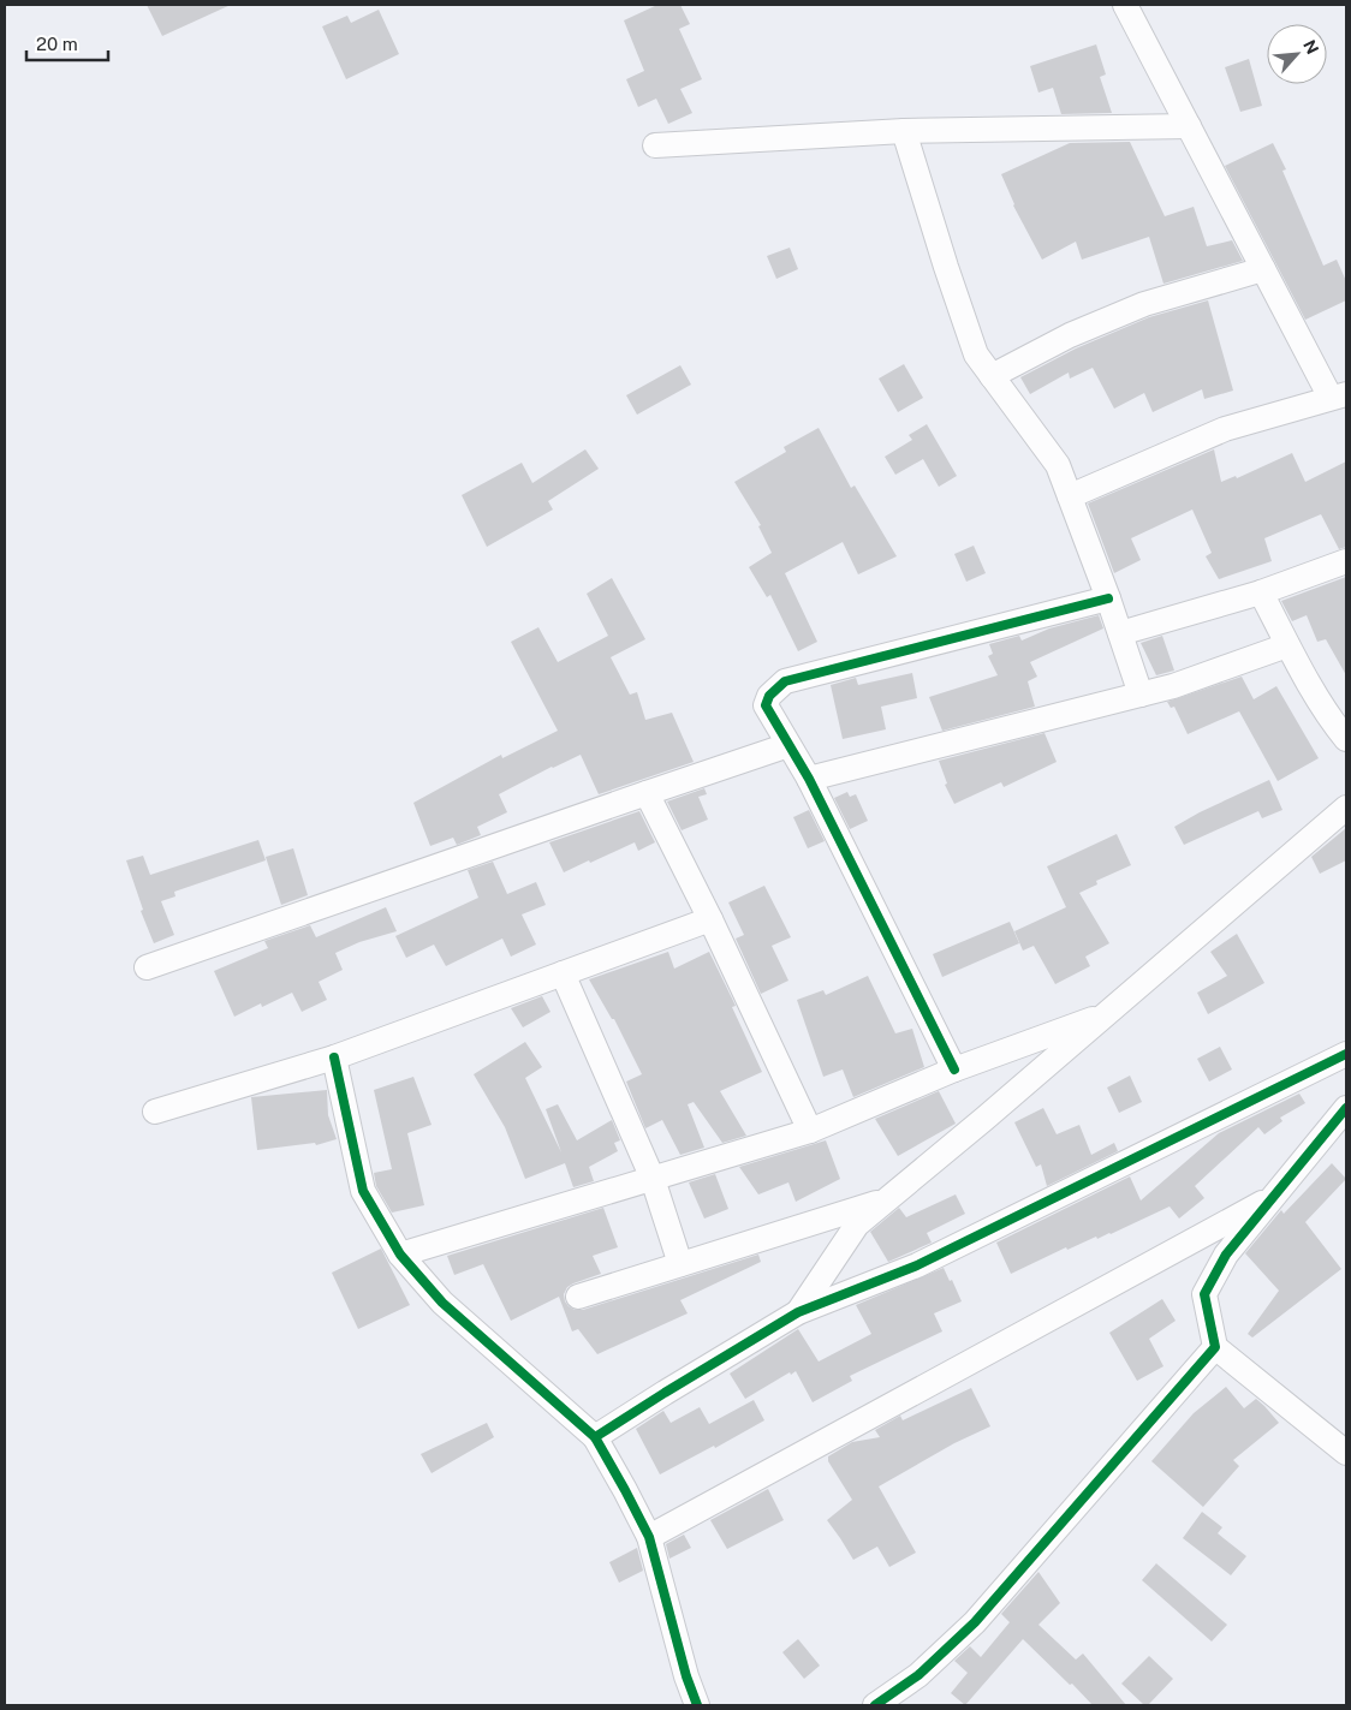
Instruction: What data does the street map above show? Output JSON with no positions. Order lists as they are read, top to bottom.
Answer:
{
  "scale_bar": "20 m",
  "north": "top right"
}
